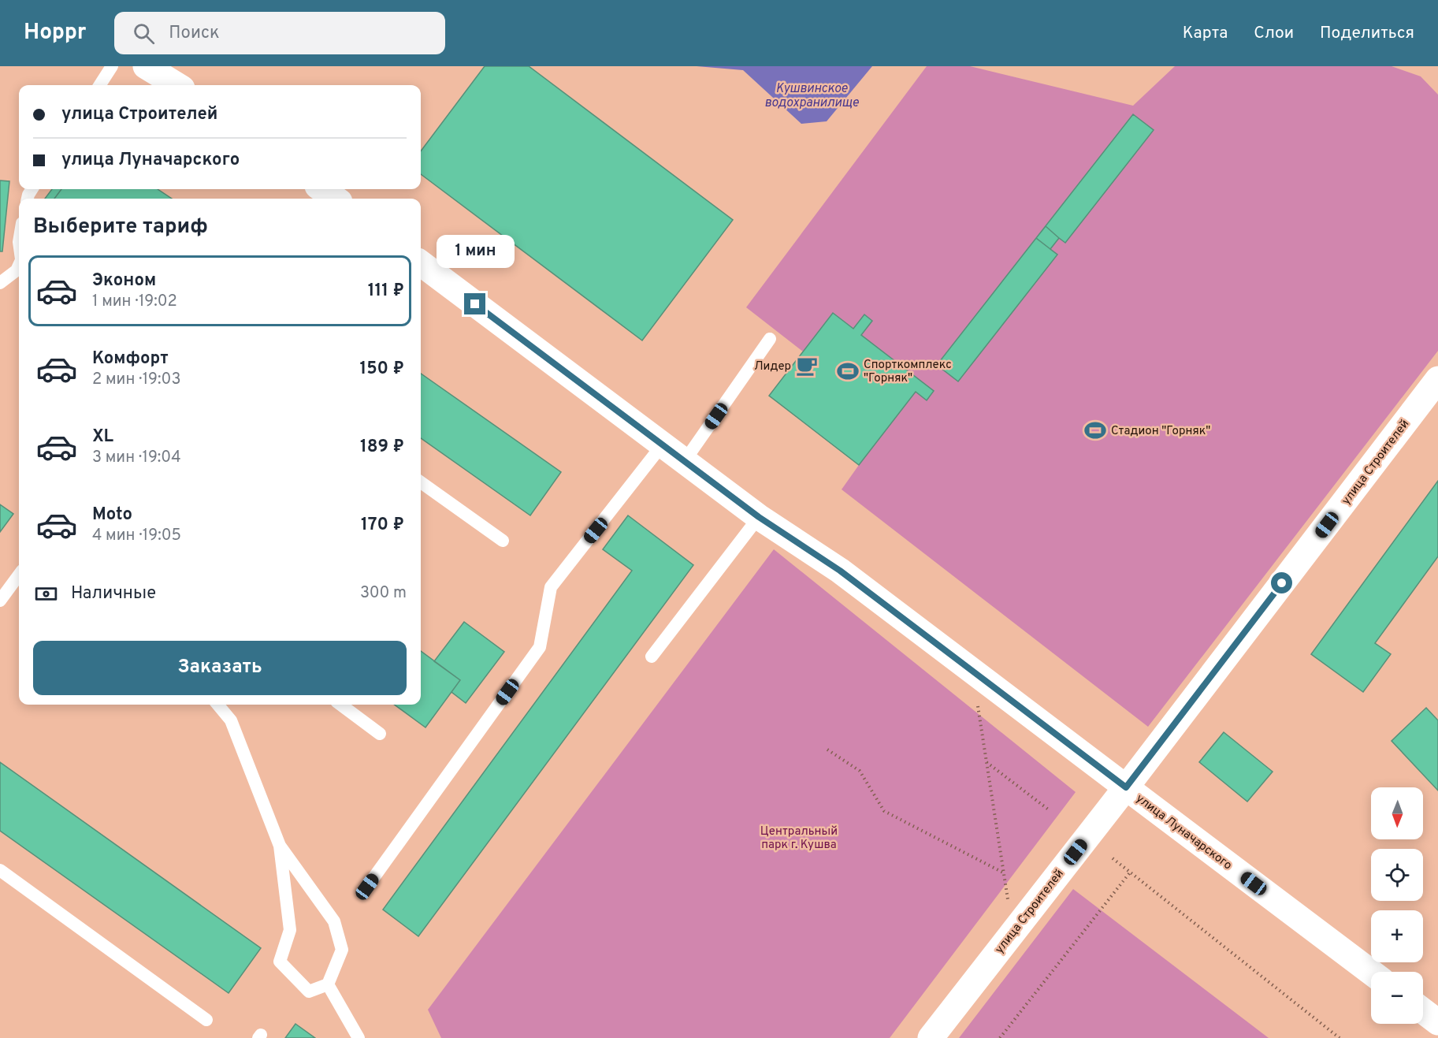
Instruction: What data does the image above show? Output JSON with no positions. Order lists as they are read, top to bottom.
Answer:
{
  "streets": {
    "main road": ["улица Строителей", "улица Луначарского"]
  },
  "crossings": [
    ["улица Строителей", "улица Луначарского"]
  ],
  "water": ["Кушвинское водохранилище"],
  "parks": ["Центральный парк г. Кушва"],
  "places": {
    "cafe": ["Лидер"],
    "sports": ["Спорткомплекс \"Горняк\"", "Стадион \"Горняк\""]
  },
  "north": "bottom",
  "page": {
    "header": "Hoppr",
    "search": "Поиск",
    "nav": ["Карта", "Слои", "Поделиться"],
    "banner": ["улица Строителей", "улица Луначарского"],
    "heading": "Выберите тариф",
    "bubble": "1 мин",
    "list": [
      {
        "name": "Эконом",
        "note": "1 мин · 19:02",
        "value": "111 ₽"
      },
      {
        "name": "Комфорт",
        "note": "2 мин · 19:03",
        "value": "150 ₽"
      },
      {
        "name": "XL",
        "note": "3 мин · 19:04",
        "value": "189 ₽"
      },
      {
        "name": "Moto",
        "note": "4 мин · 19:05",
        "value": "170 ₽"
      }
    ],
    "pay": ["Наличные", "300 m"],
    "buttons": "Заказать",
    "map_buttons": ["+", "−"]
  }
}
